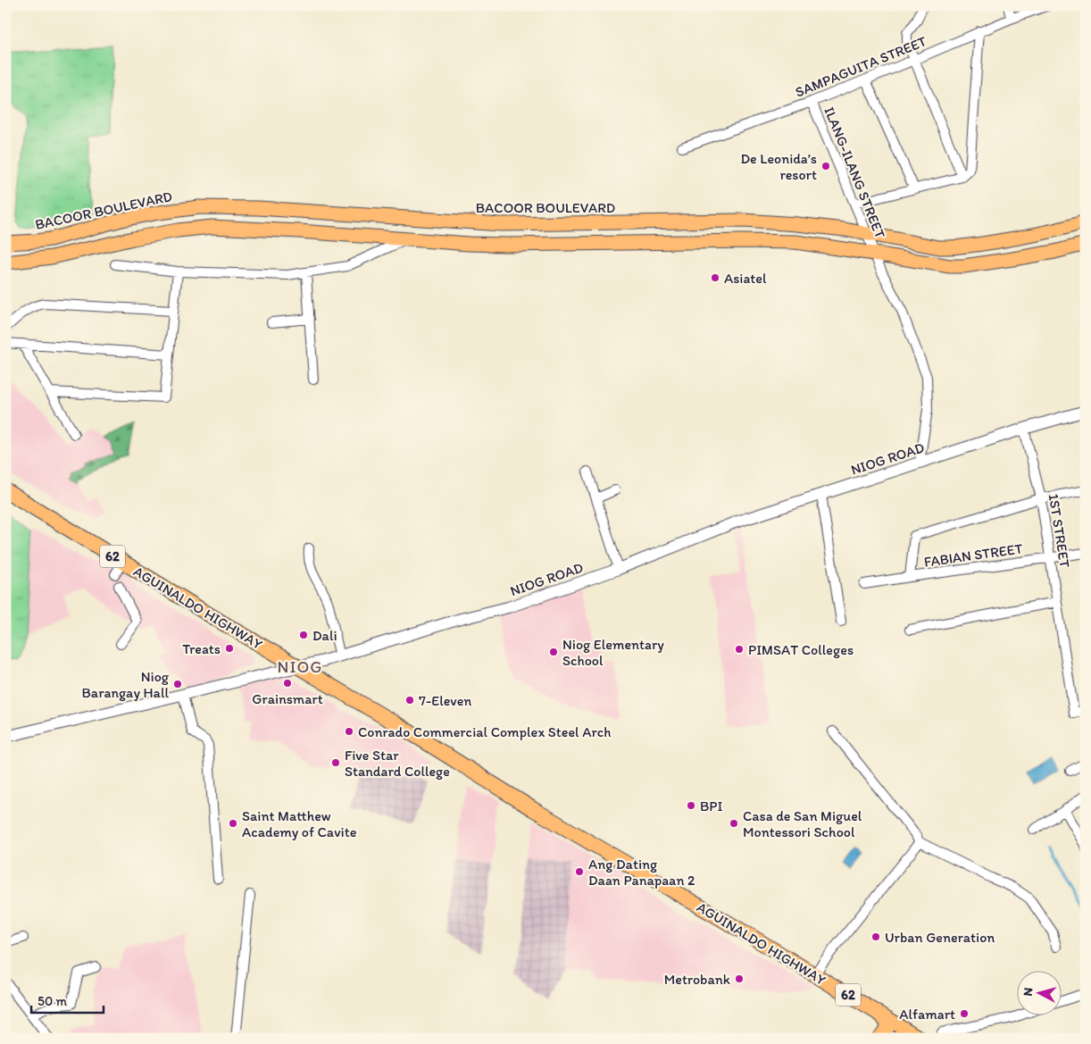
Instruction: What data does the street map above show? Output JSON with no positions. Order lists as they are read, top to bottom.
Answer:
{
  "streets": {
    "highway": ["62", "AGUINALDO HIGHWAY"],
    "main road": ["BACOOR BOULEVARD"],
    "street": [
      "SAMPAGUITA STREET",
      "ILANG-ILANG STREET",
      "NIOG ROAD",
      "1ST STREET",
      "FABIAN STREET"
    ]
  },
  "crossings": [
    ["SAMPAGUITA STREET", "ILANG-ILANG STREET"],
    ["ILANG-ILANG STREET", "BACOOR BOULEVARD"],
    ["ILANG-ILANG STREET", "NIOG ROAD"],
    ["NIOG ROAD", "1ST STREET"],
    ["NIOG ROAD", "AGUINALDO HIGHWAY"],
    ["1ST STREET", "FABIAN STREET"]
  ],
  "districts": ["NIOG"],
  "places": [
    "De Leonida’s resort",
    "Asiatel",
    "Dali",
    "Treats",
    "PIMSAT Colleges",
    "Niog Elementary School",
    "Grainsmart",
    "Niog Barangay Hall",
    "7-Eleven",
    "Conrado Commercial Complex Steel Arch",
    "Five Star Standard College",
    "BPI",
    "Saint Matthew Academy of Cavite",
    "Casa de San Miguel Montessori School",
    "Ang Dating Daan Panapaan 2",
    "Urban Generation",
    "Metrobank",
    "Alfamart"
  ],
  "scale_bar": "50 m",
  "north": "left"
}
